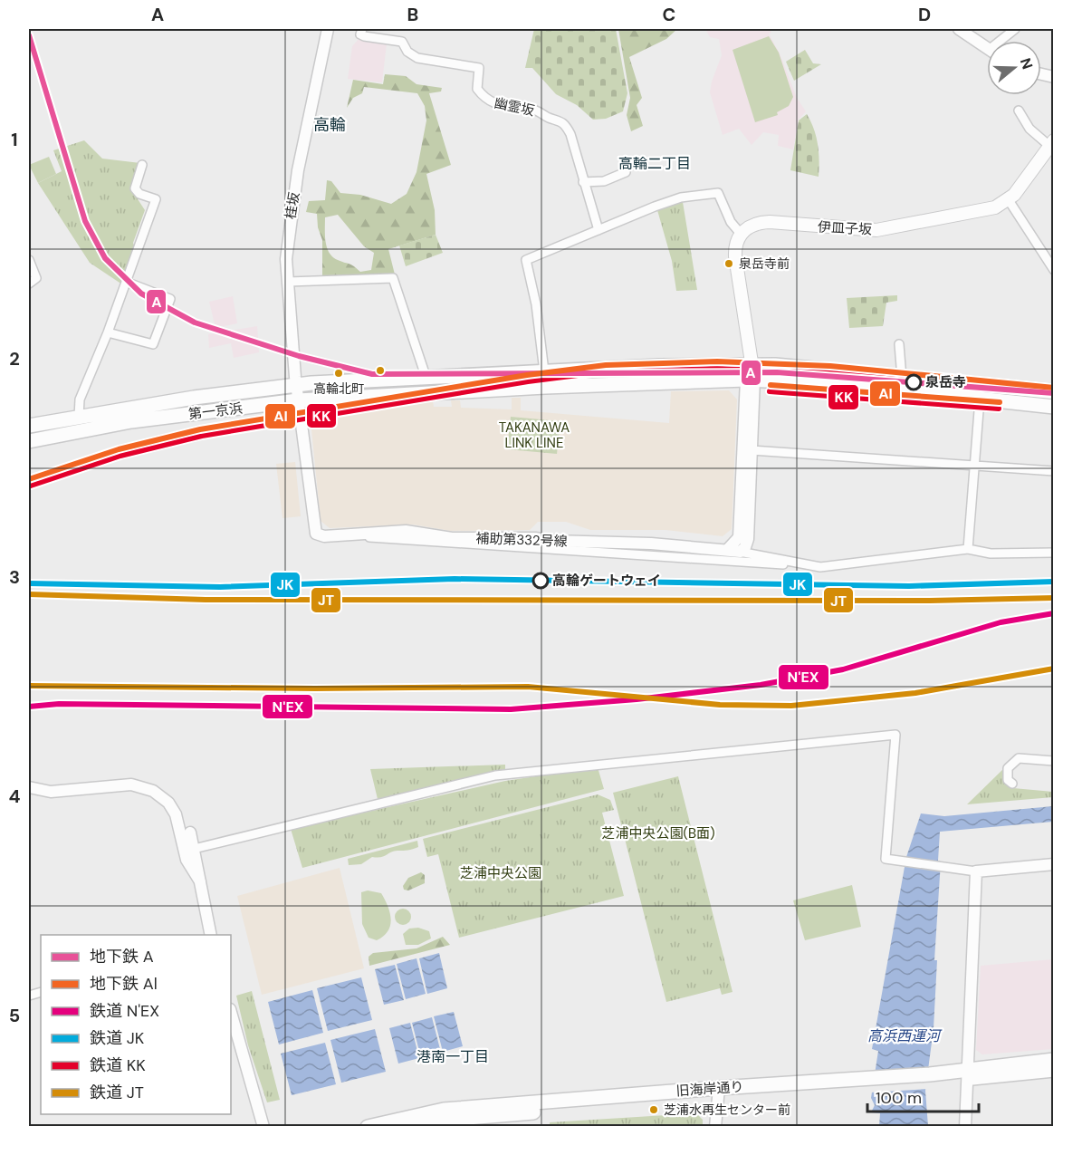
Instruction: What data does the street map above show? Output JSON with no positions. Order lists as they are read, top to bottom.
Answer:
{
  "streets": {
    "main road": ["伊皿子坂", "第一京浜", "旧海岸通り"],
    "street": ["幽霊坂", "桂坂", "補助第332号線"]
  },
  "crossings": [
    ["桂坂", "第一京浜"],
    ["桂坂", "補助第332号線"],
    ["第一京浜", "補助第332号線"]
  ],
  "districts": ["高輪", "高輪二丁目", "港南一丁目"],
  "water": ["高浜西運河"],
  "parks": ["TAKANAWA LINK LINE", "芝浦中央公園(B面)", "芝浦中央公園"],
  "places": [
    "泉岳寺前",
    "高輪北町",
    "泉岳寺",
    "高輪ゲートウェイ",
    "芝浦水再生センター前"
  ],
  "lines": [
    "metro line A",
    "metro line Al",
    "rail line KK",
    "rail line JK",
    "rail line JT",
    "rail line N'EX"
  ],
  "legend": [
    "地下鉄 A",
    "地下鉄 Al",
    "鉄道 N'EX",
    "鉄道 JK",
    "鉄道 KK",
    "鉄道 JT"
  ],
  "scale_bar": "100 m",
  "north": "right",
  "grid": {
    "columns": [
      "A",
      "B",
      "C",
      "D"
    ],
    "rows": [
      "1",
      "2",
      "3",
      "4",
      "5"
    ]
  }
}
